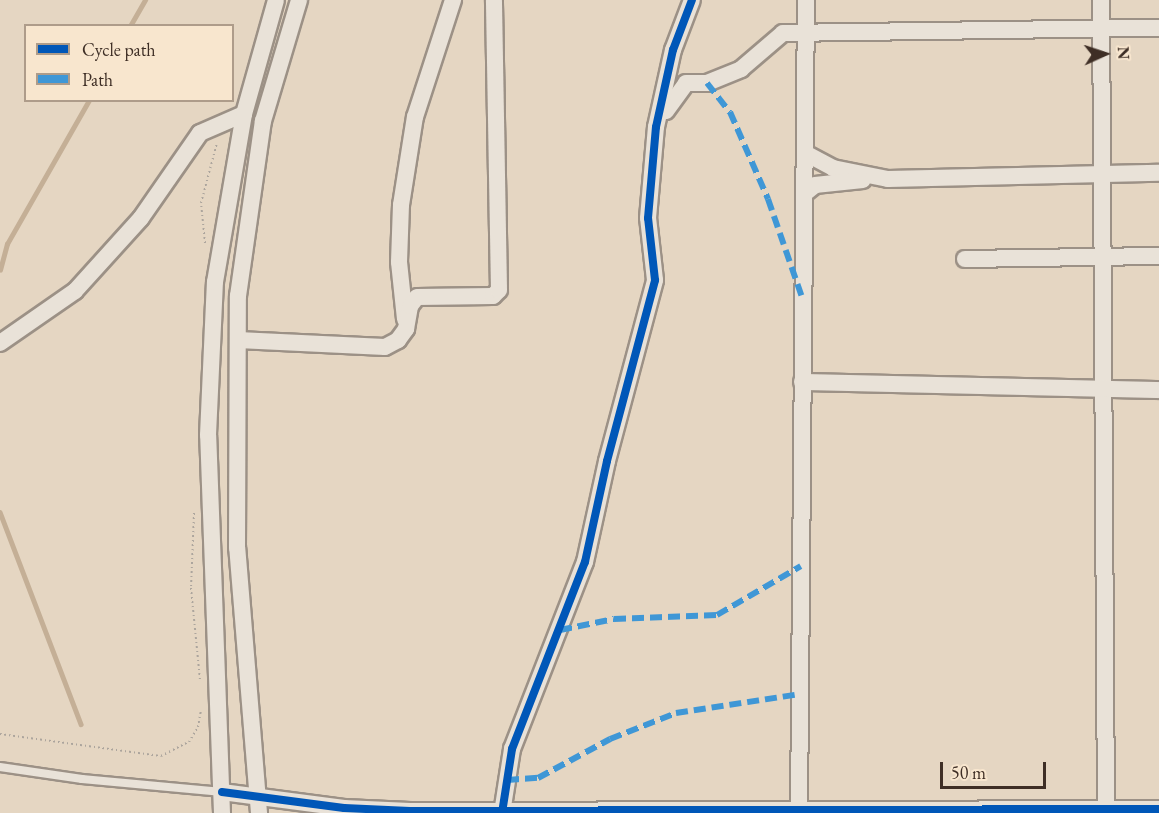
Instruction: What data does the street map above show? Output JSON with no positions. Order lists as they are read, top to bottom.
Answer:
{
  "legend": ["Cycle path", "Path"],
  "scale_bar": "50 m",
  "north": "right"
}
